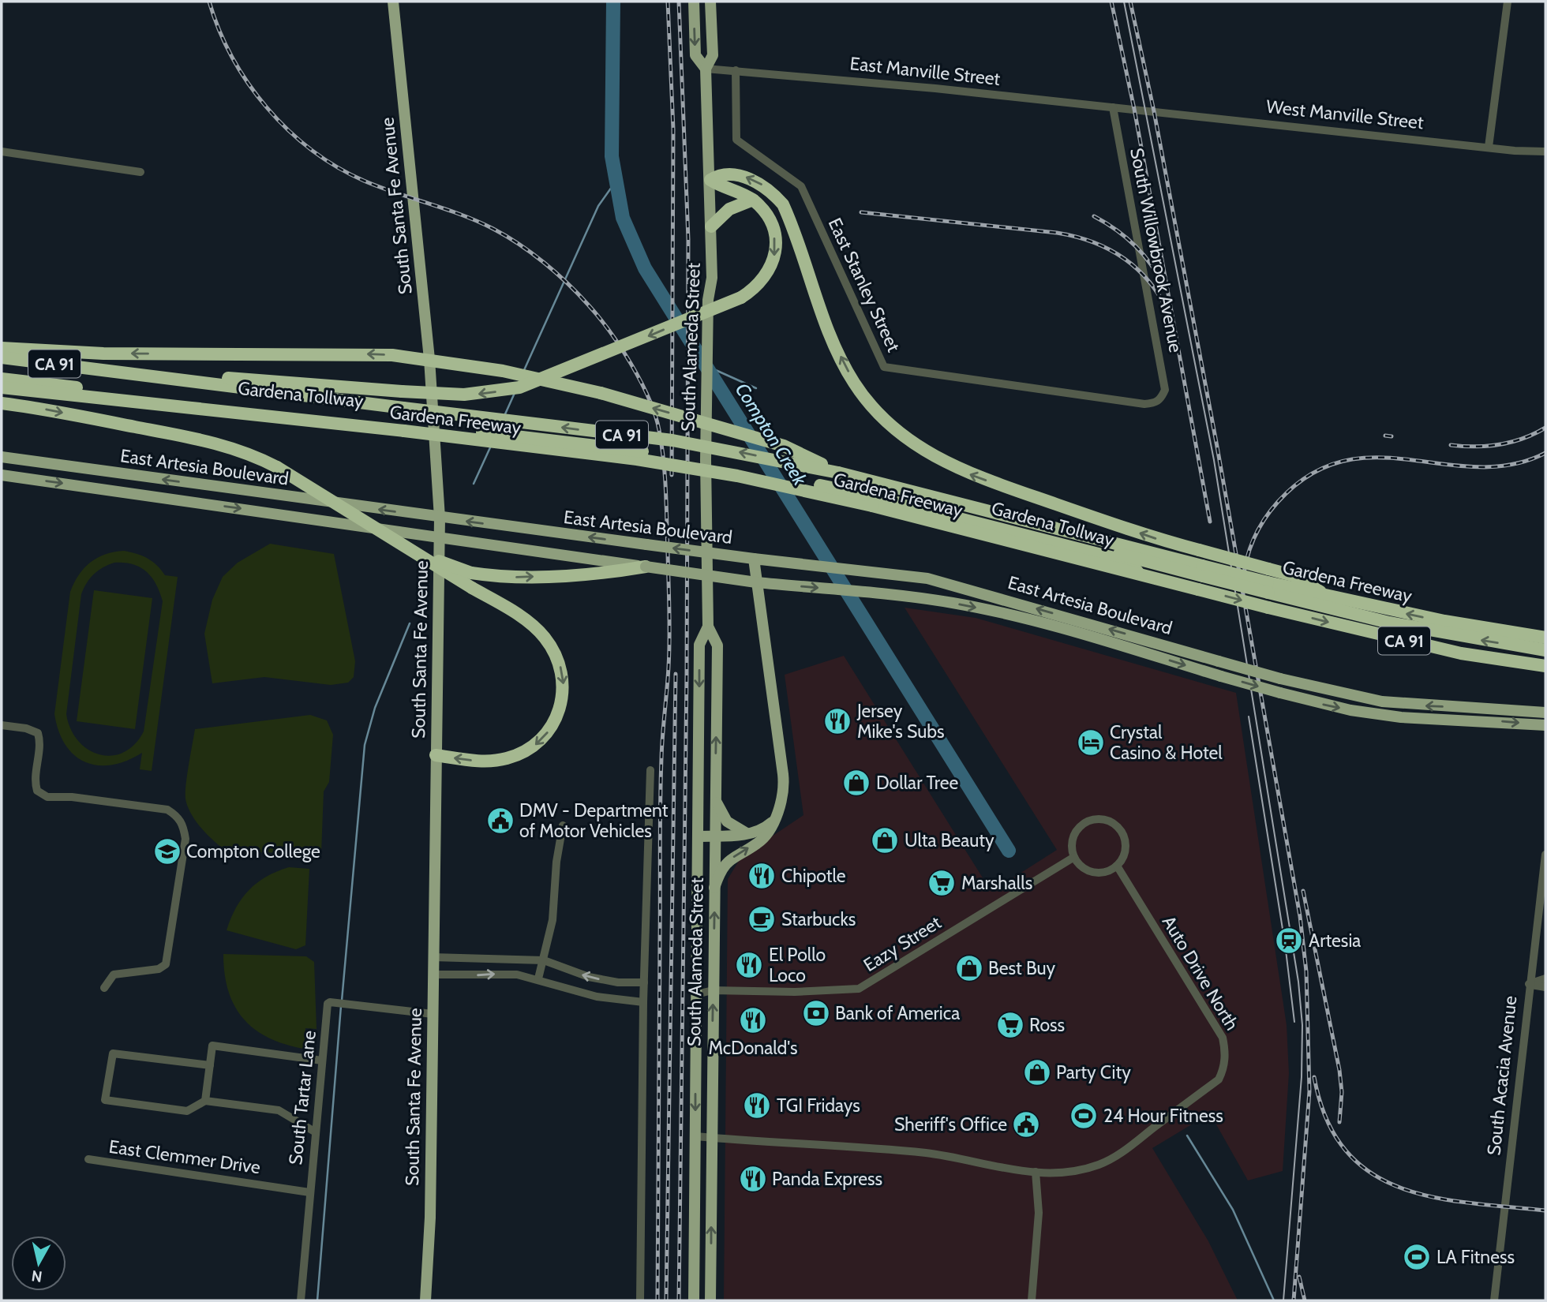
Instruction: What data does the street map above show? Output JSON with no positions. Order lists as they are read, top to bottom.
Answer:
{
  "streets": {
    "highway": ["CA 91", "Gardena Tollway", "Gardena Freeway"],
    "main road": ["South Santa Fe Avenue", "South Alameda Street", "East Artesia Boulevard"],
    "street": [
      "East Manville Street",
      "West Manville Street",
      "South Willowbrook Avenue",
      "East Stanley Street",
      "Eazy Street",
      "Auto Drive North",
      "South Acacia Avenue",
      "South Tartar Lane",
      "East Clemmer Drive"
    ]
  },
  "crossings": [
    ["East Manville Street", "West Manville Street"],
    ["East Manville Street", "South Willowbrook Avenue"],
    ["East Manville Street", "East Stanley Street"],
    ["East Manville Street", "South Alameda Street"],
    ["South Santa Fe Avenue", "East Artesia Boulevard"],
    ["South Santa Fe Avenue", "South Tartar Lane"],
    ["South Willowbrook Avenue", "East Stanley Street"],
    ["South Alameda Street", "Eazy Street"],
    ["South Alameda Street", "Auto Drive North"],
    ["Gardena Tollway", "Gardena Freeway"],
    ["Eazy Street", "Auto Drive North"],
    ["South Tartar Lane", "East Clemmer Drive"]
  ],
  "water": ["Compton Creek"],
  "places": {
    "restaurant": [
      "Jersey Mike's Subs",
      "Chipotle",
      "El Pollo Loco",
      "McDonald's",
      "TGI Fridays",
      "Panda Express"
    ],
    "hotel": ["Crystal Casino & Hotel"],
    "shop": [
      "Dollar Tree",
      "Ulta Beauty",
      "Best Buy",
      "Party City"
    ],
    "public building": ["DMV - Department of Motor Vehicles", "Sheriff's Office"],
    "school or university": ["Compton College"],
    "supermarket": ["Marshalls", "Ross"],
    "cafe": ["Starbucks"],
    "station": ["Artesia"],
    "bank": ["Bank of America"],
    "sports": ["24 Hour Fitness", "LA Fitness"]
  },
  "north": "bottom"
}
